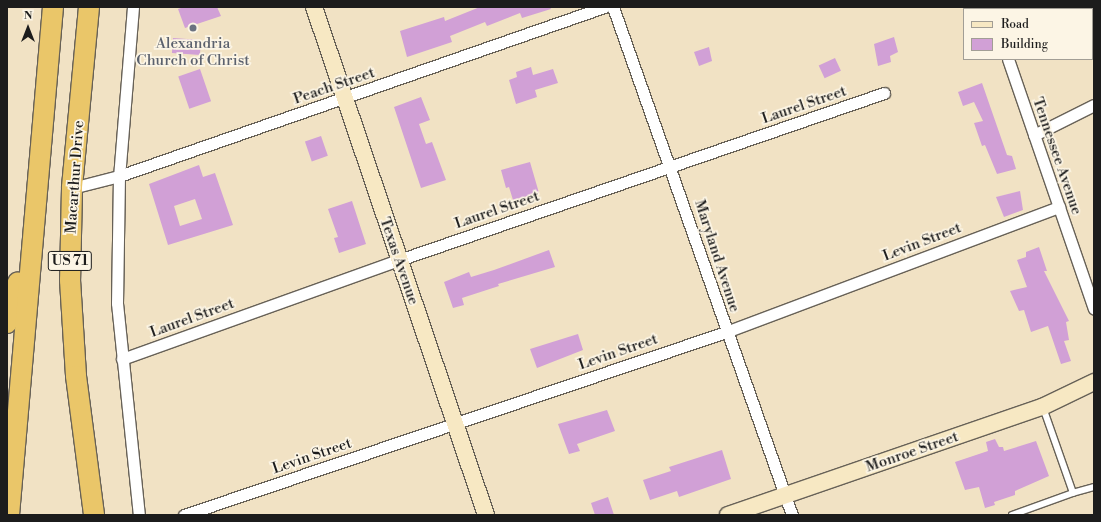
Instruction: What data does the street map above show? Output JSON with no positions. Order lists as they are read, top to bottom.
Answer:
{
  "streets": {
    "highway": ["Macarthur Drive", "US 71"],
    "street": [
      "Peach Street",
      "Laurel Street",
      "Tennessee Avenue",
      "Levin Street",
      "Maryland Avenue",
      "Texas Avenue",
      "Monroe Street"
    ]
  },
  "crossings": [
    ["Peach Street", "Macarthur Drive"],
    ["Peach Street", "Texas Avenue"],
    ["Laurel Street", "Maryland Avenue"],
    ["Laurel Street", "Texas Avenue"],
    ["Tennessee Avenue", "Levin Street"],
    ["Levin Street", "Maryland Avenue"],
    ["Levin Street", "Texas Avenue"],
    ["Maryland Avenue", "Monroe Street"]
  ],
  "places": ["Alexandria Church of Christ"],
  "legend": ["Road", "Building"],
  "north": "top"
}
